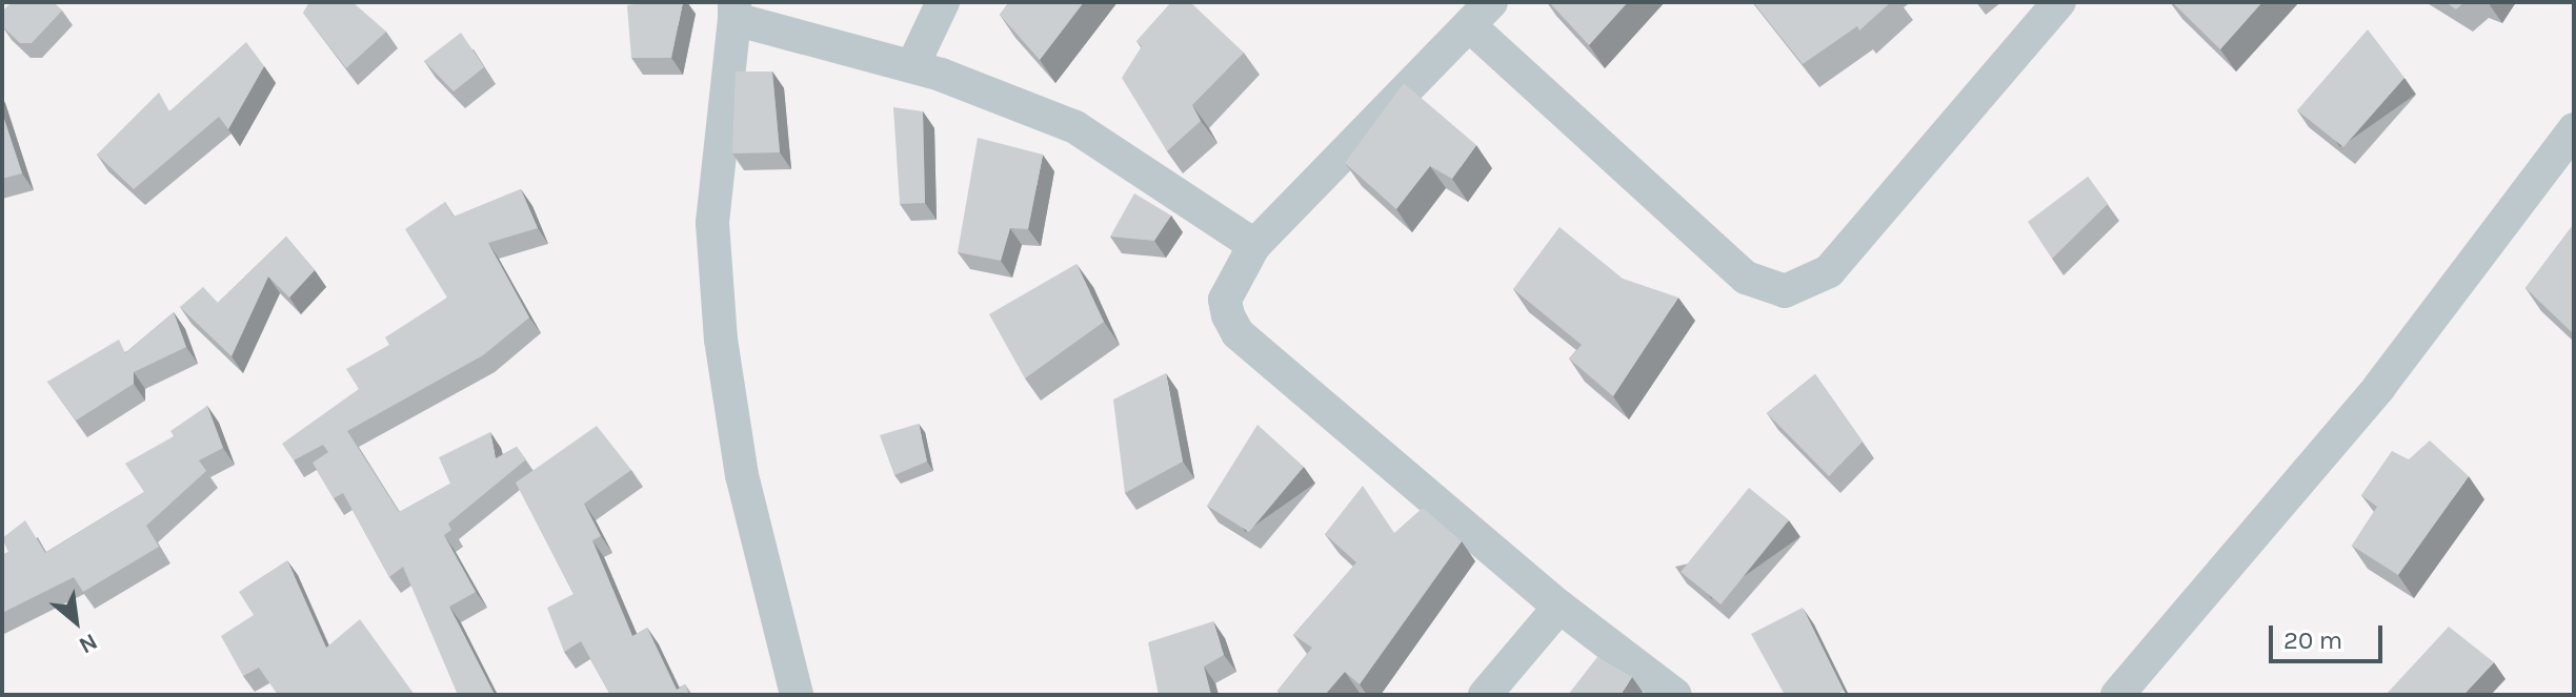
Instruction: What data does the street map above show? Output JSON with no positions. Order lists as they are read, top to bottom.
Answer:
{
  "scale_bar": "20 m",
  "north": "bottom right"
}
